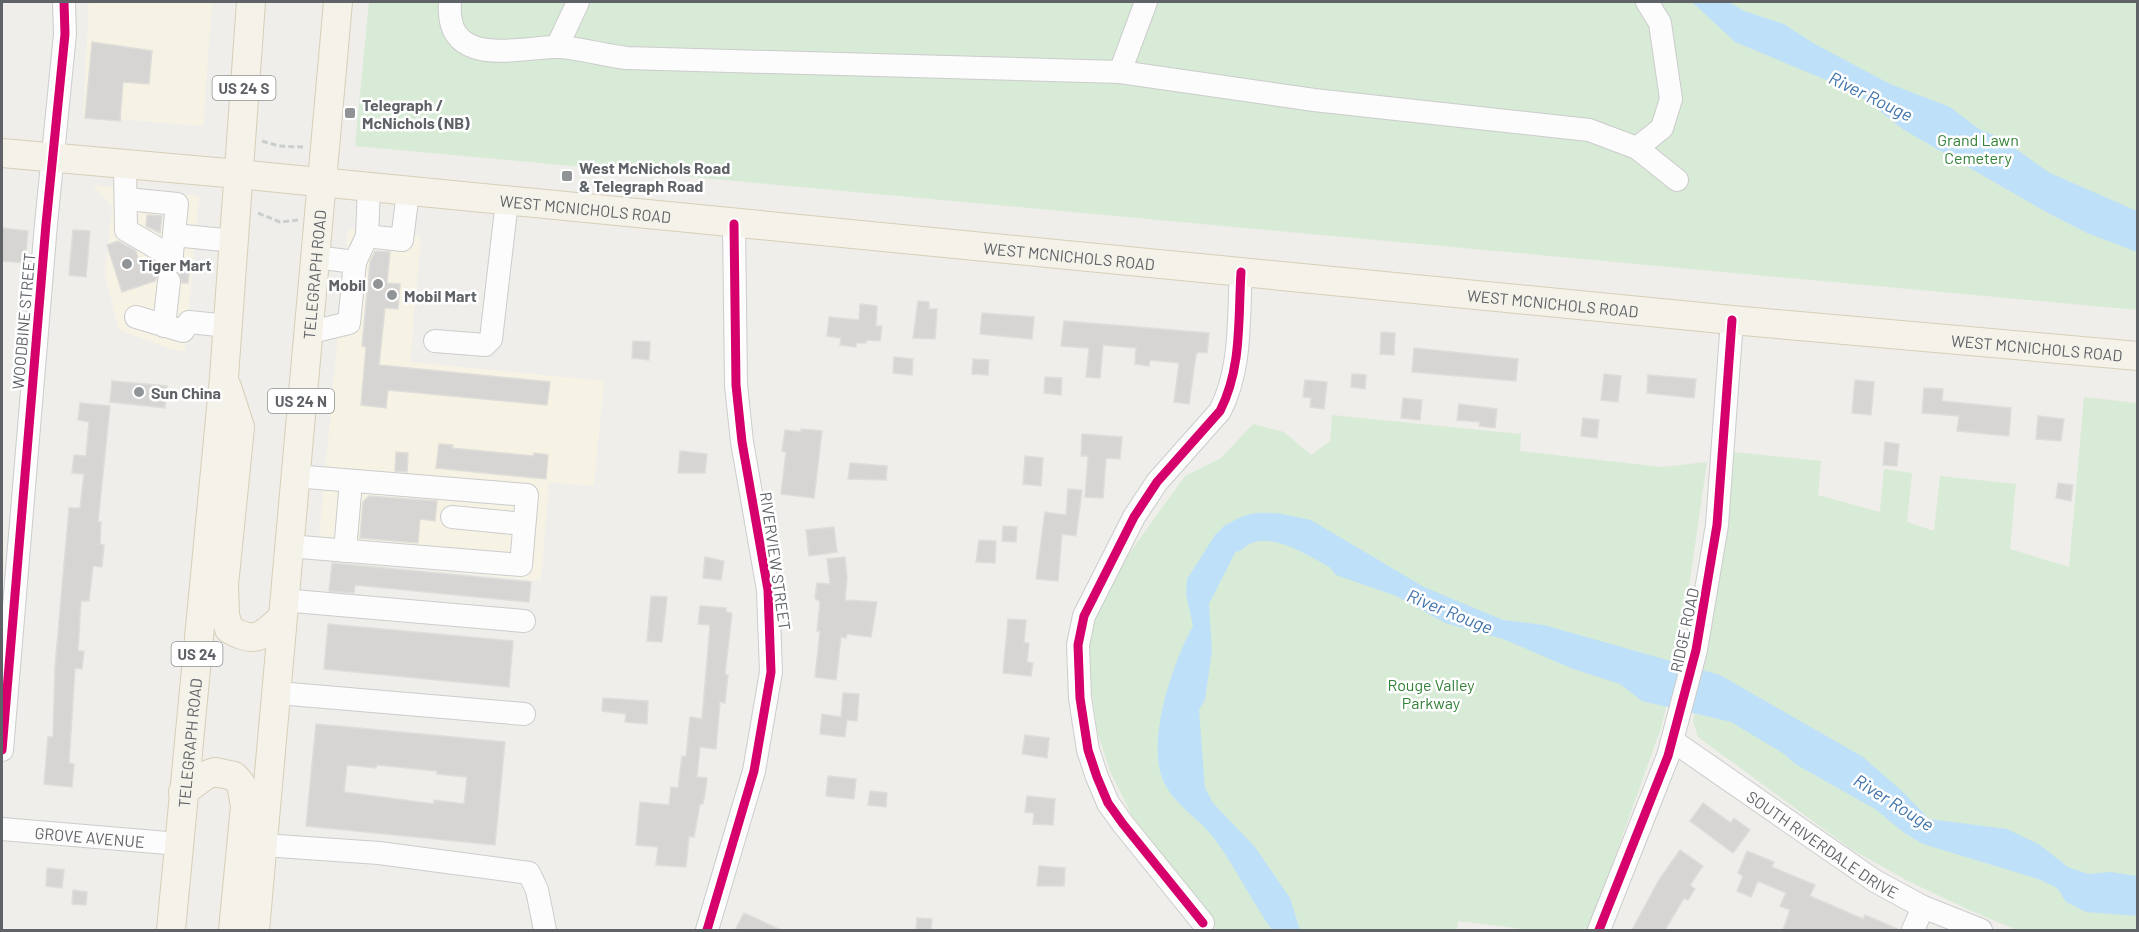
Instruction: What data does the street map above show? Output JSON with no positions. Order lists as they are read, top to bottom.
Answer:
{
  "streets": {
    "main road": [
      "US 24 S",
      "WEST MCNICHOLS ROAD",
      "TELEGRAPH ROAD",
      "US 24 N",
      "US 24"
    ],
    "street": [
      "WOODBINE STREET",
      "RIVERVIEW STREET",
      "RIDGE ROAD",
      "GROVE AVENUE",
      "SOUTH RIVERDALE DRIVE"
    ]
  },
  "crossings": [
    ["WEST MCNICHOLS ROAD", "TELEGRAPH ROAD"],
    ["WEST MCNICHOLS ROAD", "WOODBINE STREET"],
    ["WEST MCNICHOLS ROAD", "RIVERVIEW STREET"],
    ["WEST MCNICHOLS ROAD", "RIDGE ROAD"],
    ["TELEGRAPH ROAD", "GROVE AVENUE"],
    ["RIDGE ROAD", "SOUTH RIVERDALE DRIVE"]
  ],
  "water": ["River Rouge"],
  "parks": ["Grand Lawn Cemetery", "Rouge Valley Parkway"],
  "places": {
    "transit": ["Telegraph / McNichols (NB)", "West McNichols Road & Telegraph Road"],
    "other": [
      "Tiger Mart",
      "Mobil",
      "Mobil Mart",
      "Sun China"
    ]
  }
}
